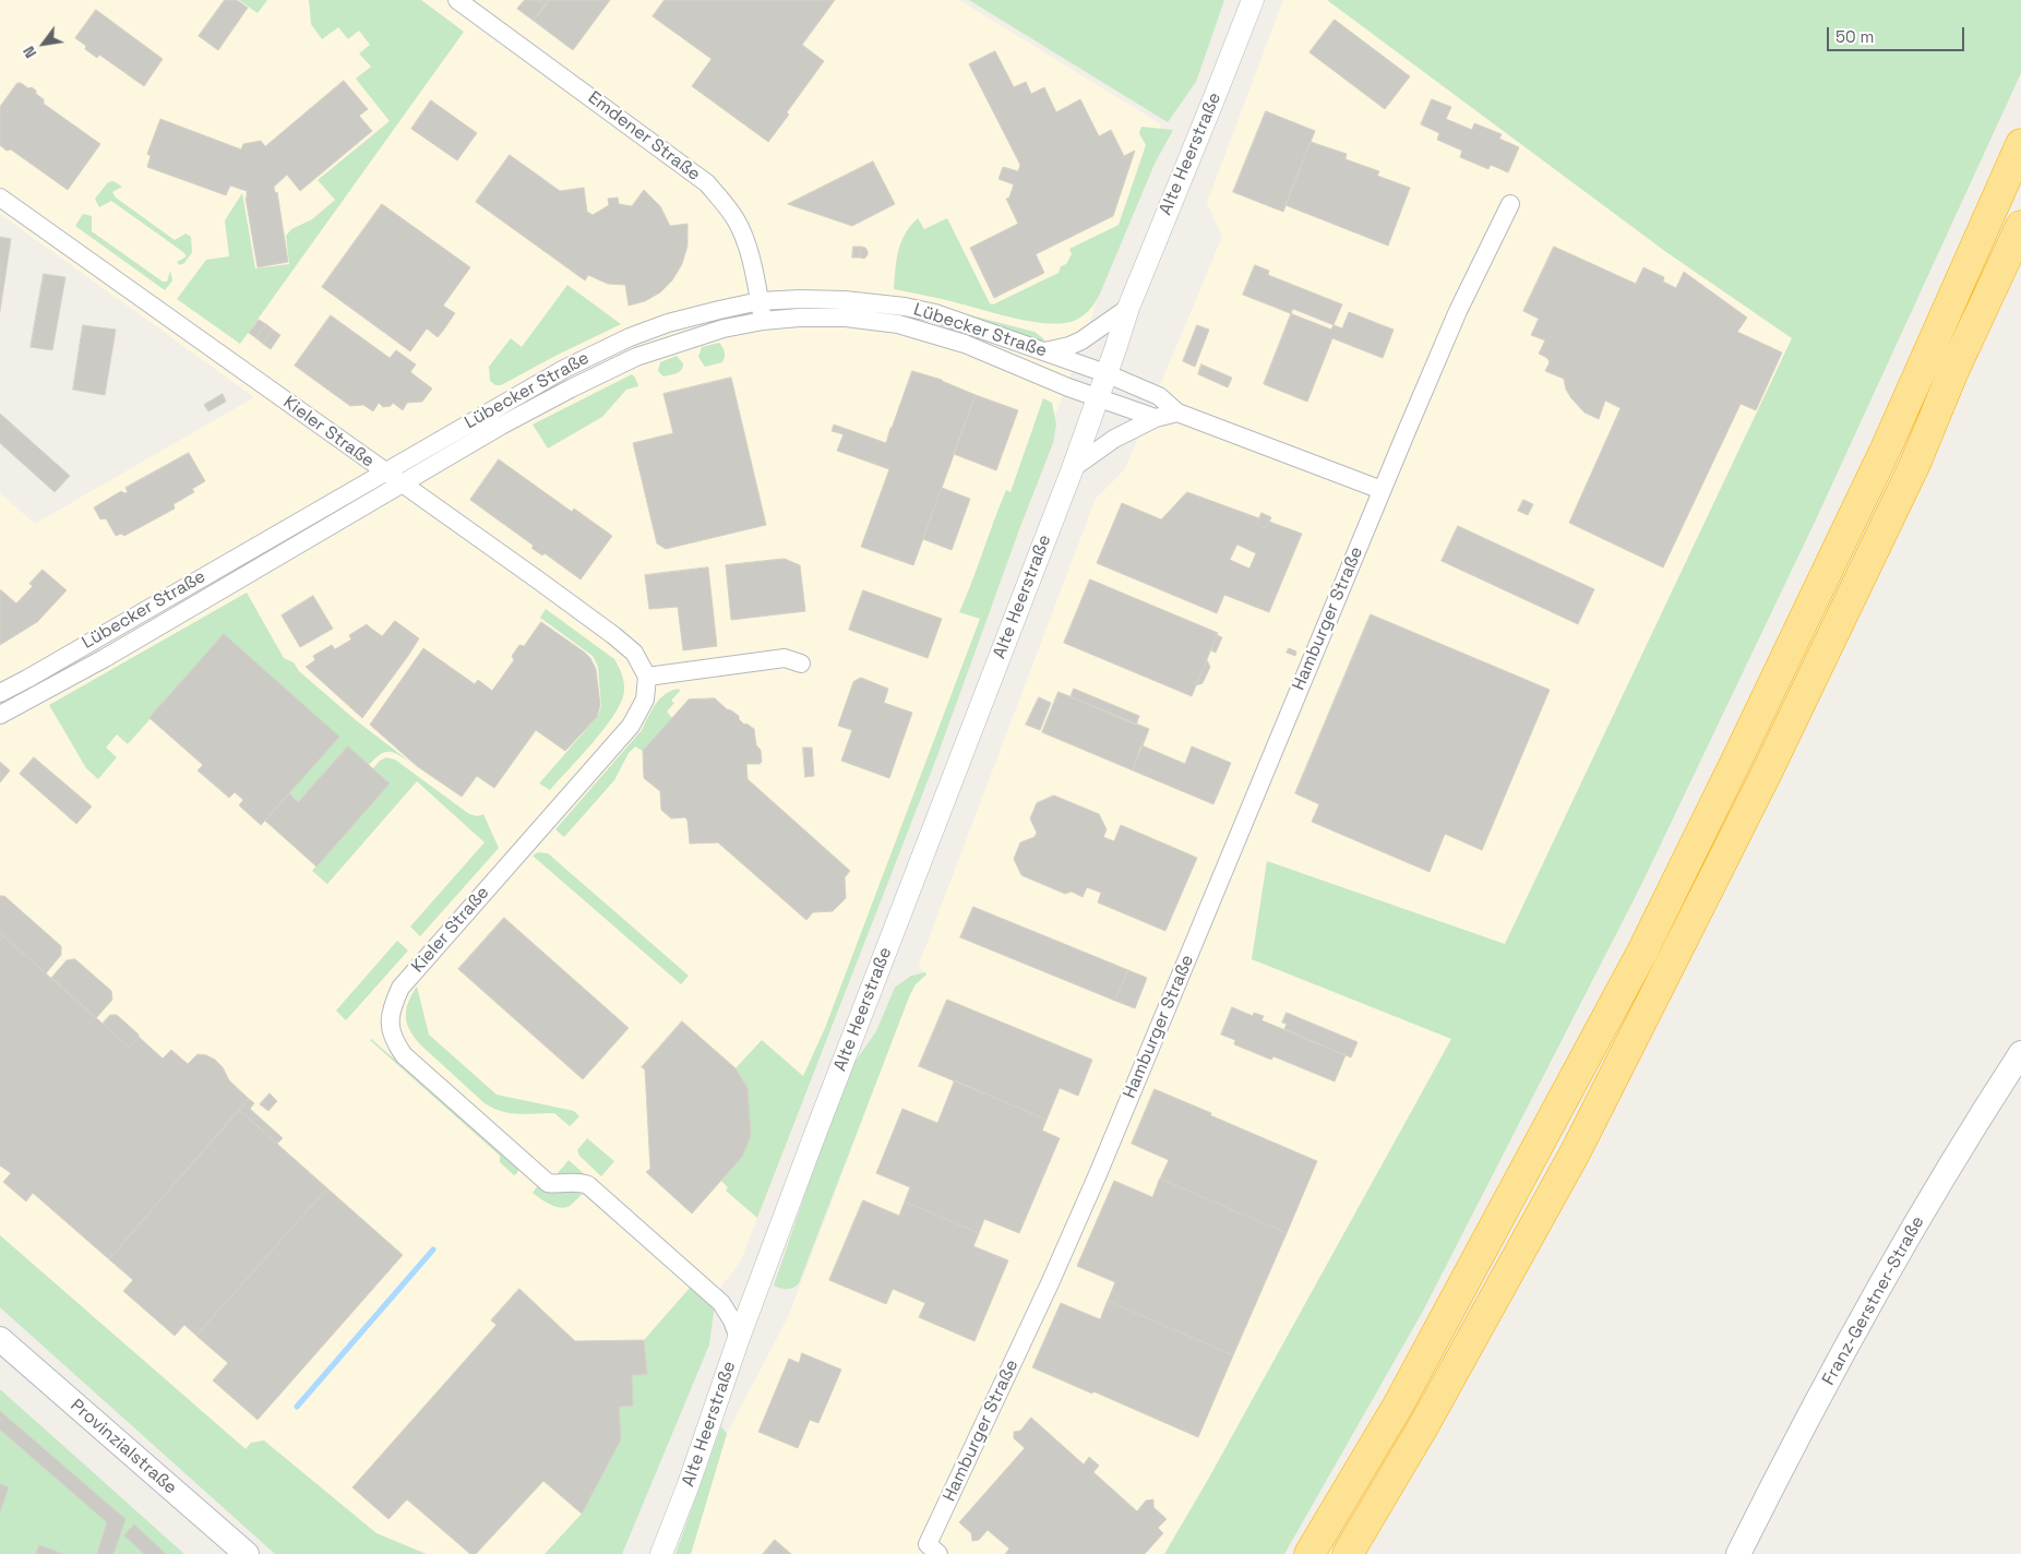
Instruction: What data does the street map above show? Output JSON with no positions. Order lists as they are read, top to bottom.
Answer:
{
  "streets": {
    "main road": ["Franz-Gerstner-Straße", "Provinzialstraße"],
    "street": [
      "Emdener Straße",
      "Alte Heerstraße",
      "Lübecker Straße",
      "Kieler Straße",
      "Hamburger Straße"
    ]
  },
  "crossings": [
    ["Emdener Straße", "Lübecker Straße"],
    ["Alte Heerstraße", "Lübecker Straße"],
    ["Alte Heerstraße", "Kieler Straße"],
    ["Lübecker Straße", "Kieler Straße"]
  ],
  "scale_bar": "50 m",
  "north": "bottom left"
}
